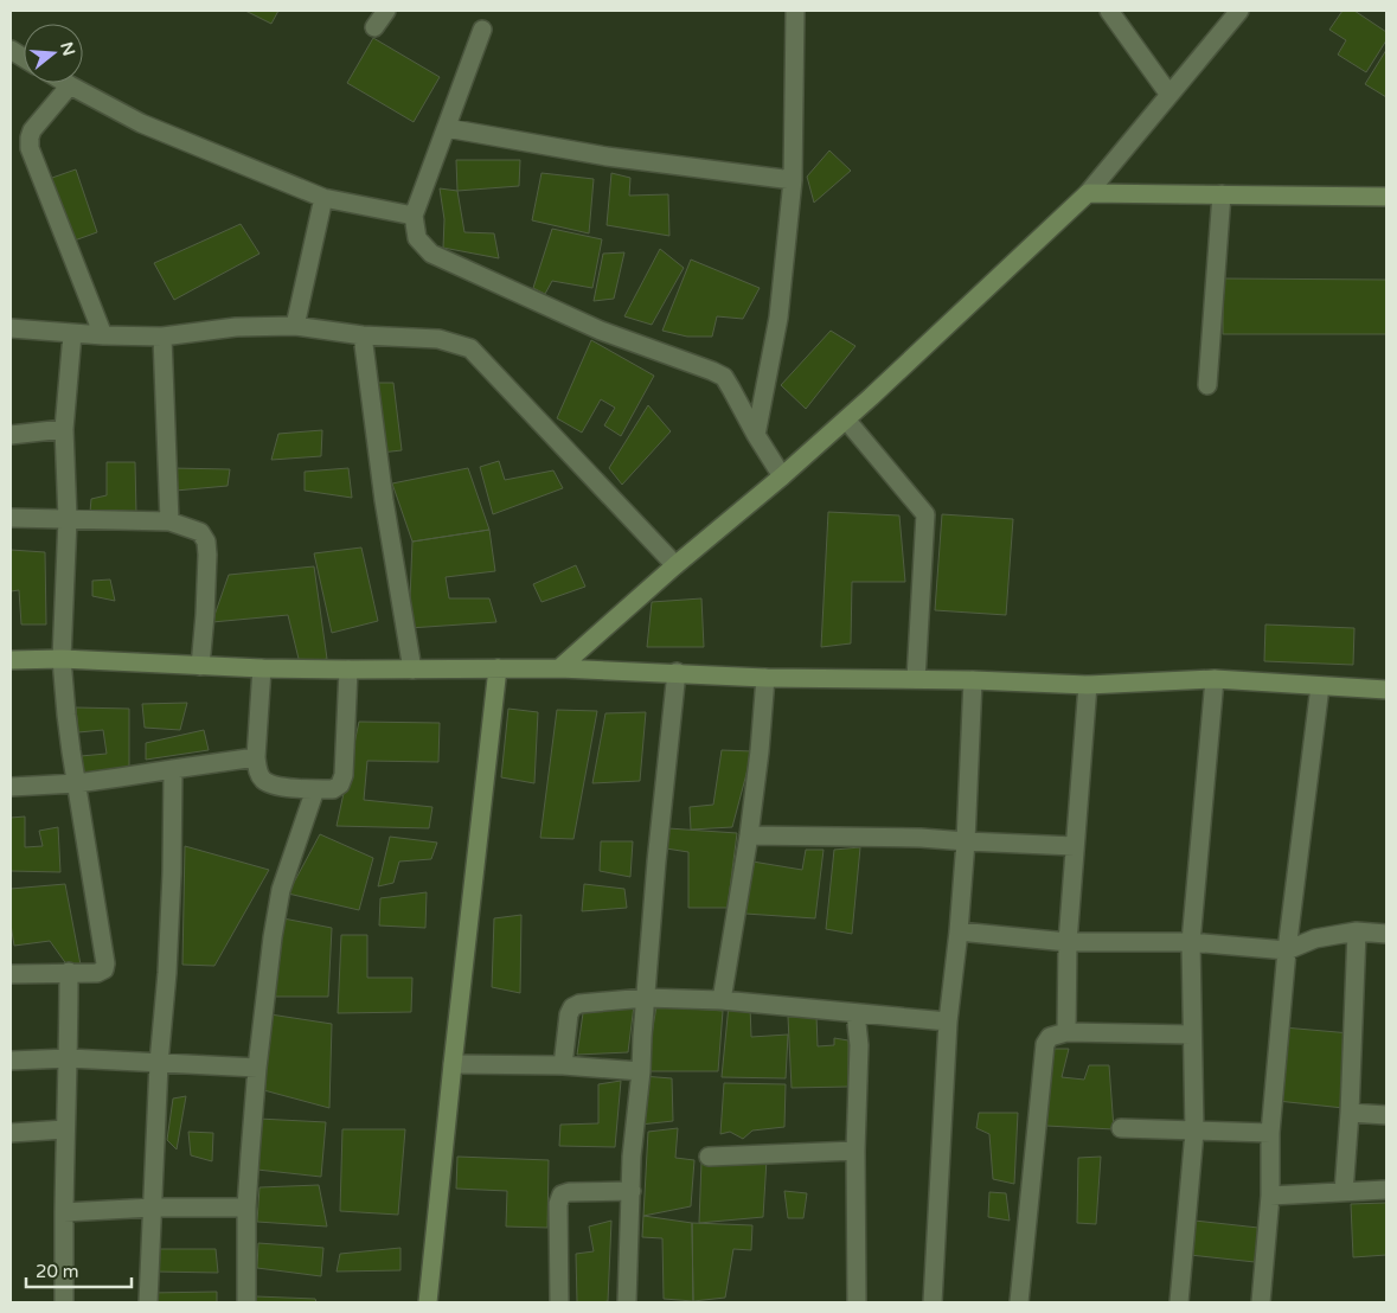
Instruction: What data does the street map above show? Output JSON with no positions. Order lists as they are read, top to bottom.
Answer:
{
  "scale_bar": "20 m",
  "north": "right"
}
